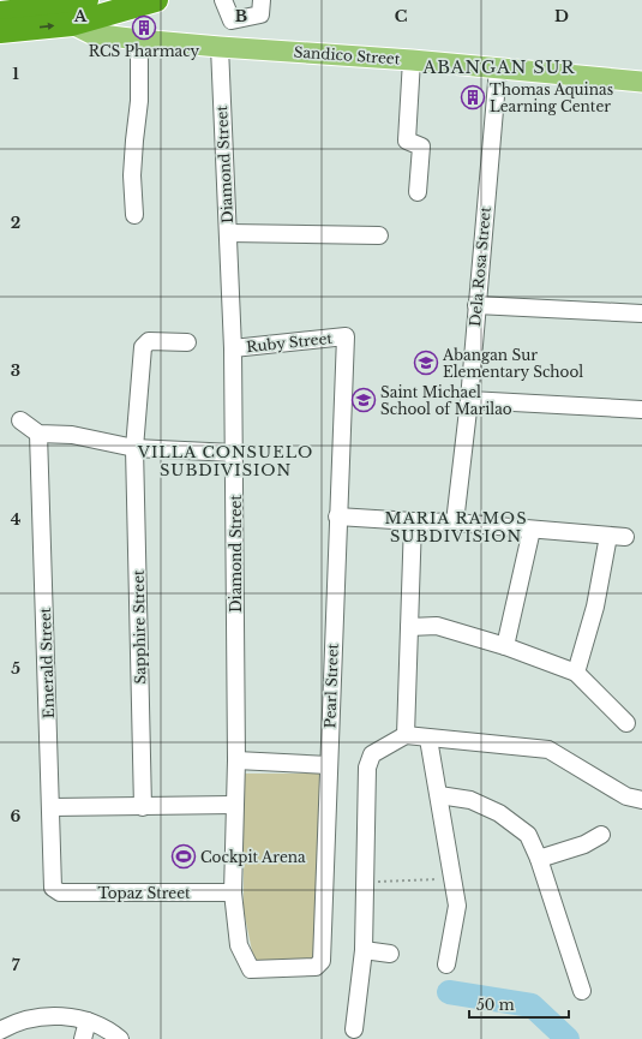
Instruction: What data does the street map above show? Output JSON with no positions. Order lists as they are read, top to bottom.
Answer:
{
  "streets": {
    "main road": ["Sandico Street"],
    "street": [
      "Diamond Street",
      "Dela Rosa Street",
      "Ruby Street",
      "Sapphire Street",
      "Emerald Street",
      "Pearl Street",
      "Topaz Street"
    ]
  },
  "crossings": [
    ["Sandico Street", "Diamond Street"],
    ["Sandico Street", "Dela Rosa Street"],
    ["Diamond Street", "Ruby Street"],
    ["Diamond Street", "Pearl Street"],
    ["Diamond Street", "Topaz Street"],
    ["Ruby Street", "Pearl Street"],
    ["Emerald Street", "Topaz Street"]
  ],
  "districts": ["ABANGAN SUR", "VILLA CONSUELO SUBDIVISION", "MARIA RAMOS SUBDIVISION"],
  "places": {
    "building": ["RCS Pharmacy", "Thomas Aquinas Learning Center"],
    "school or university": ["Abangan Sur Elementary School", "Saint Michael School of Marilao"],
    "sports": ["Cockpit Arena"]
  },
  "scale_bar": "50 m",
  "grid": {
    "columns": [
      "A",
      "B",
      "C",
      "D"
    ],
    "rows": [
      "1",
      "2",
      "3",
      "4",
      "5",
      "6",
      "7"
    ]
  }
}
